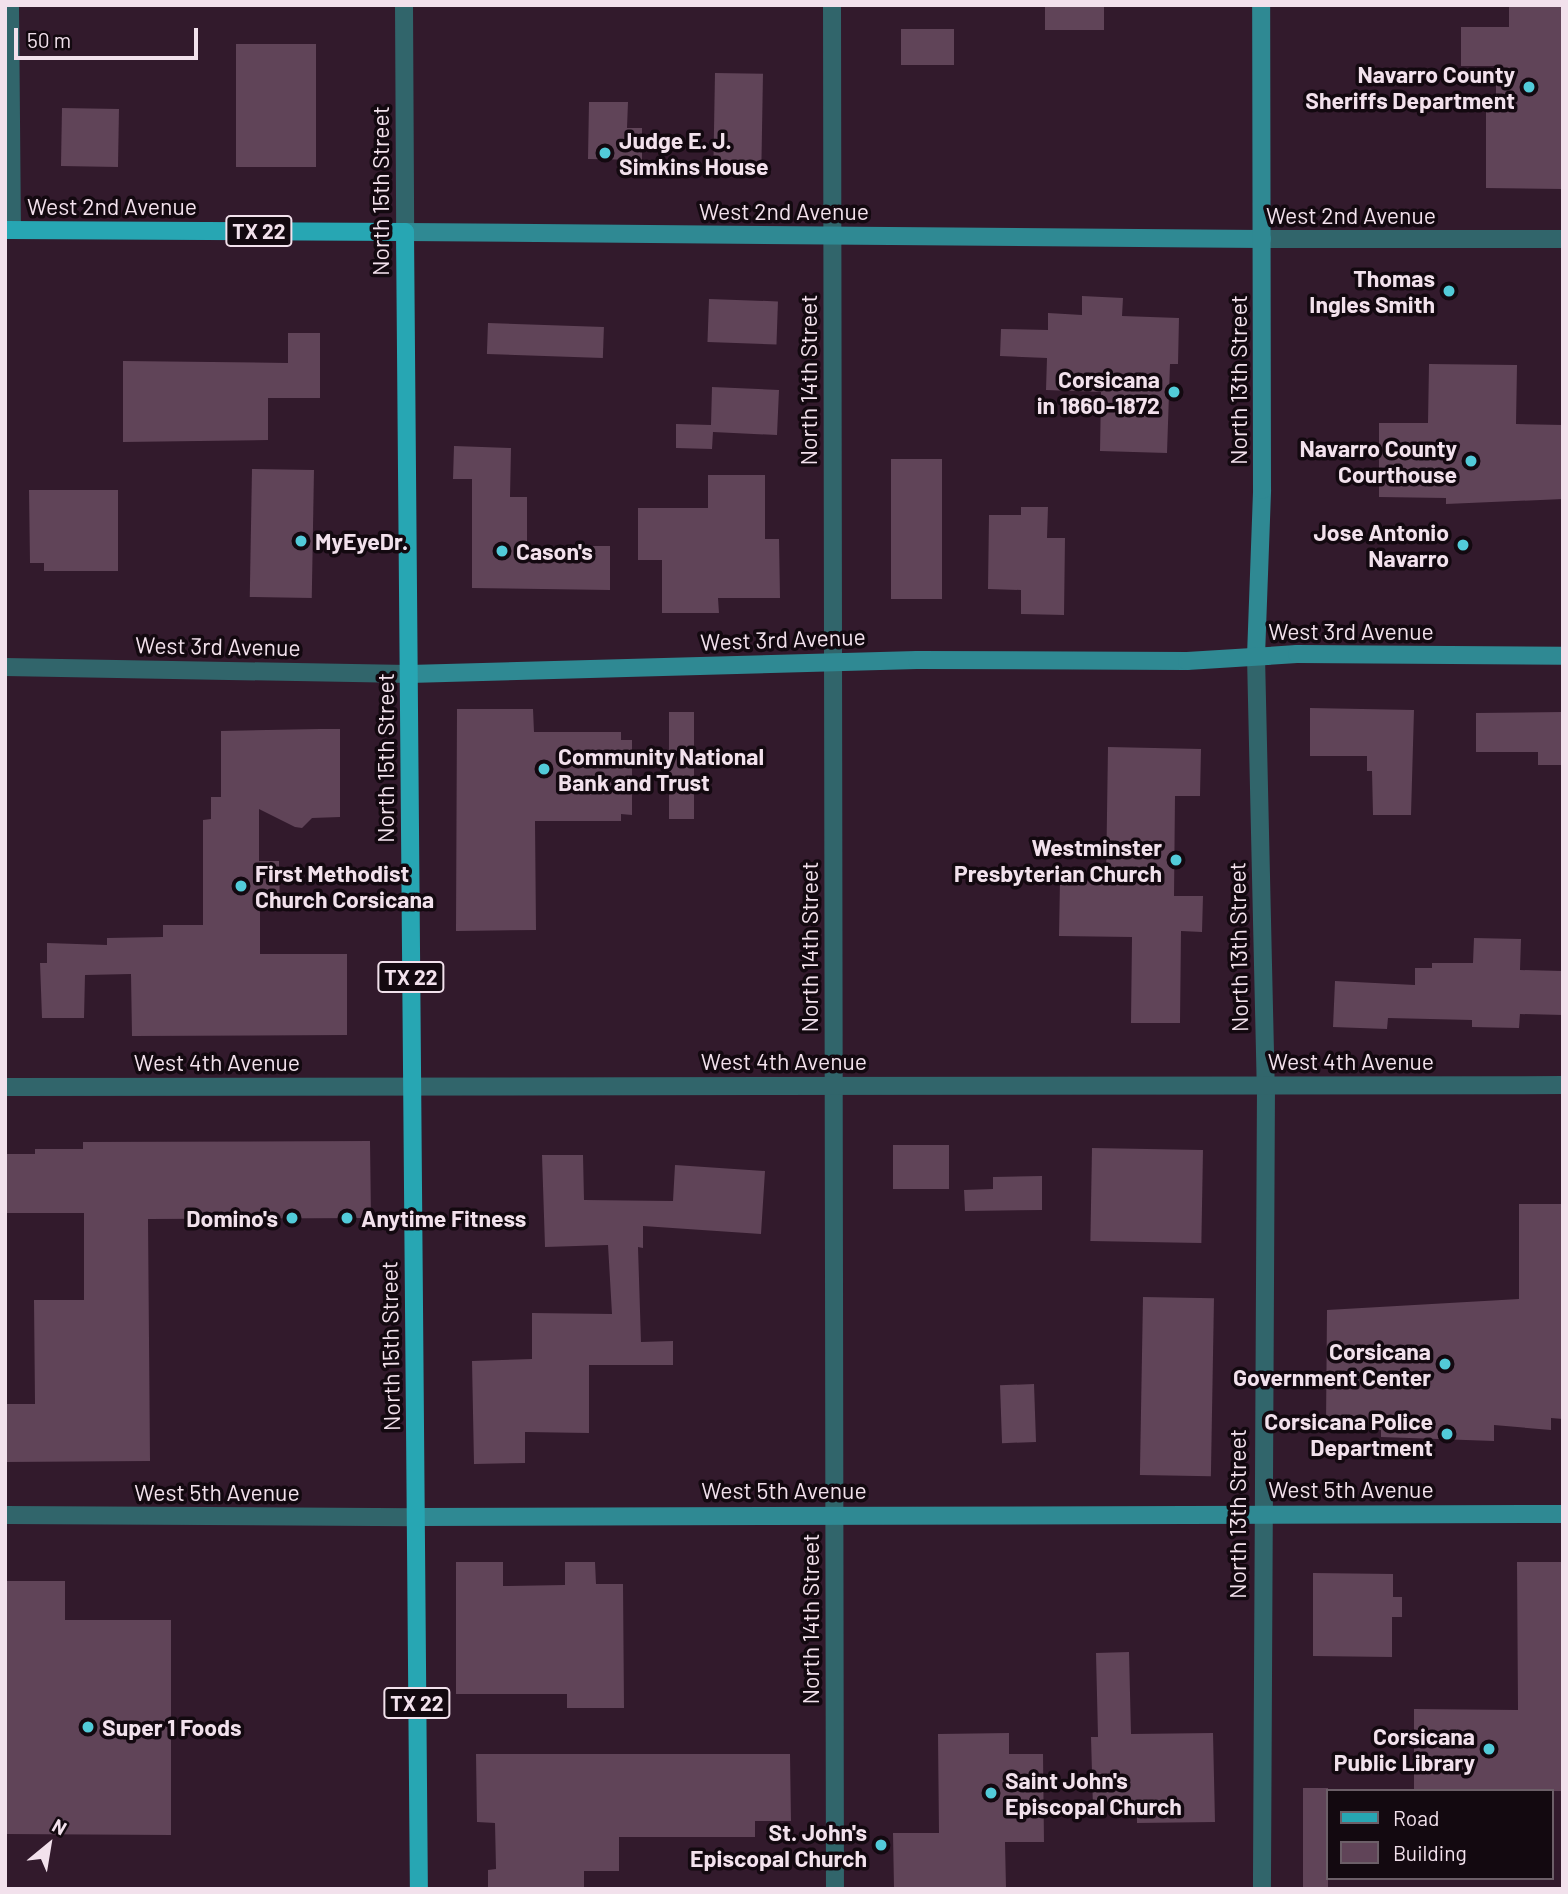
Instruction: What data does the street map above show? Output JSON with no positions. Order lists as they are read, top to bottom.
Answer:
{
  "streets": {
    "main road": ["North 15th Street", "West 2nd Avenue", "TX 22"],
    "street": [
      "North 14th Street",
      "North 13th Street",
      "West 3rd Avenue",
      "West 4th Avenue",
      "West 5th Avenue"
    ]
  },
  "crossings": [
    ["North 15th Street", "West 2nd Avenue"],
    ["North 15th Street", "West 3rd Avenue"],
    ["North 15th Street", "West 4th Avenue"],
    ["North 15th Street", "West 5th Avenue"],
    ["West 2nd Avenue", "North 14th Street"],
    ["West 2nd Avenue", "North 13th Street"],
    ["North 14th Street", "West 3rd Avenue"],
    ["North 14th Street", "West 4th Avenue"],
    ["North 14th Street", "West 5th Avenue"],
    ["North 13th Street", "West 3rd Avenue"],
    ["North 13th Street", "West 4th Avenue"],
    ["North 13th Street", "West 5th Avenue"]
  ],
  "places": [
    "Navarro County Sheriffs Department",
    "Judge E. J. Simkins House",
    "Thomas Ingles Smith",
    "Corsicana in 1860-1872",
    "Navarro County Courthouse",
    "MyEyeDr.",
    "Jose Antonio Navarro",
    "Cason's",
    "Community National Bank and Trust",
    "Westminster Presbyterian Church",
    "First Methodist Church Corsicana",
    "Domino's",
    "Anytime Fitness",
    "Corsicana Government Center",
    "Corsicana Police Department",
    "Super 1 Foods",
    "Corsicana Public Library",
    "Saint John's Episcopal Church",
    "St. John's Episcopal Church"
  ],
  "legend": ["Road", "Building"],
  "scale_bar": "50 m",
  "north": "top right"
}
